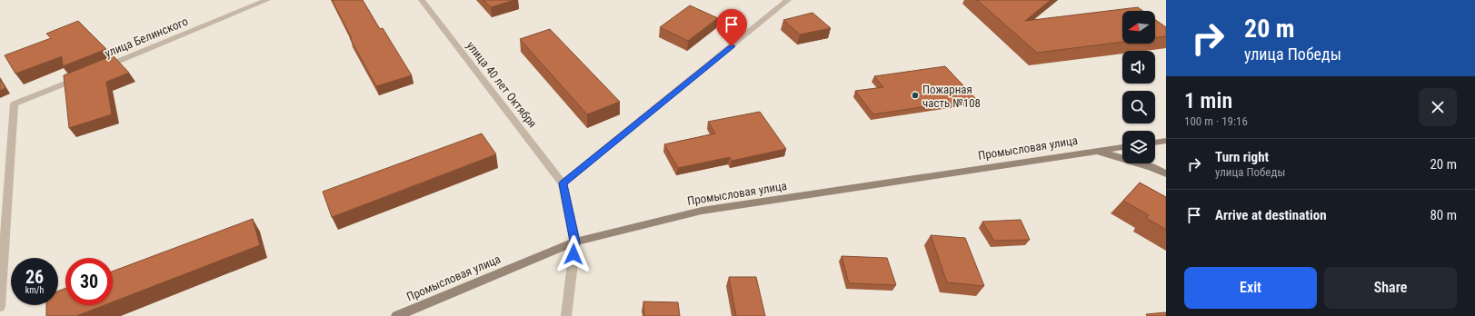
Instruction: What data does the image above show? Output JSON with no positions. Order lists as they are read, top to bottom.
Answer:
{
  "streets": {
    "main road": ["Промысловая улица"],
    "street": ["улица Белинского", "улица 40 лет Октября"]
  },
  "places": ["Пожарная часть №108"],
  "north": "left",
  "page": {
    "turn": ["20 m", "улица Победы"],
    "heading": ["1 min", "100 m · 19:16"],
    "list": [
      {
        "name": "Turn right",
        "note": "улица Победы",
        "value": "20 m"
      },
      {
        "name": "Arrive at destination",
        "value": "80 m"
      }
    ],
    "speed": "26 km/h",
    "limit": "30",
    "buttons": ["Exit", "Share"]
  }
}
